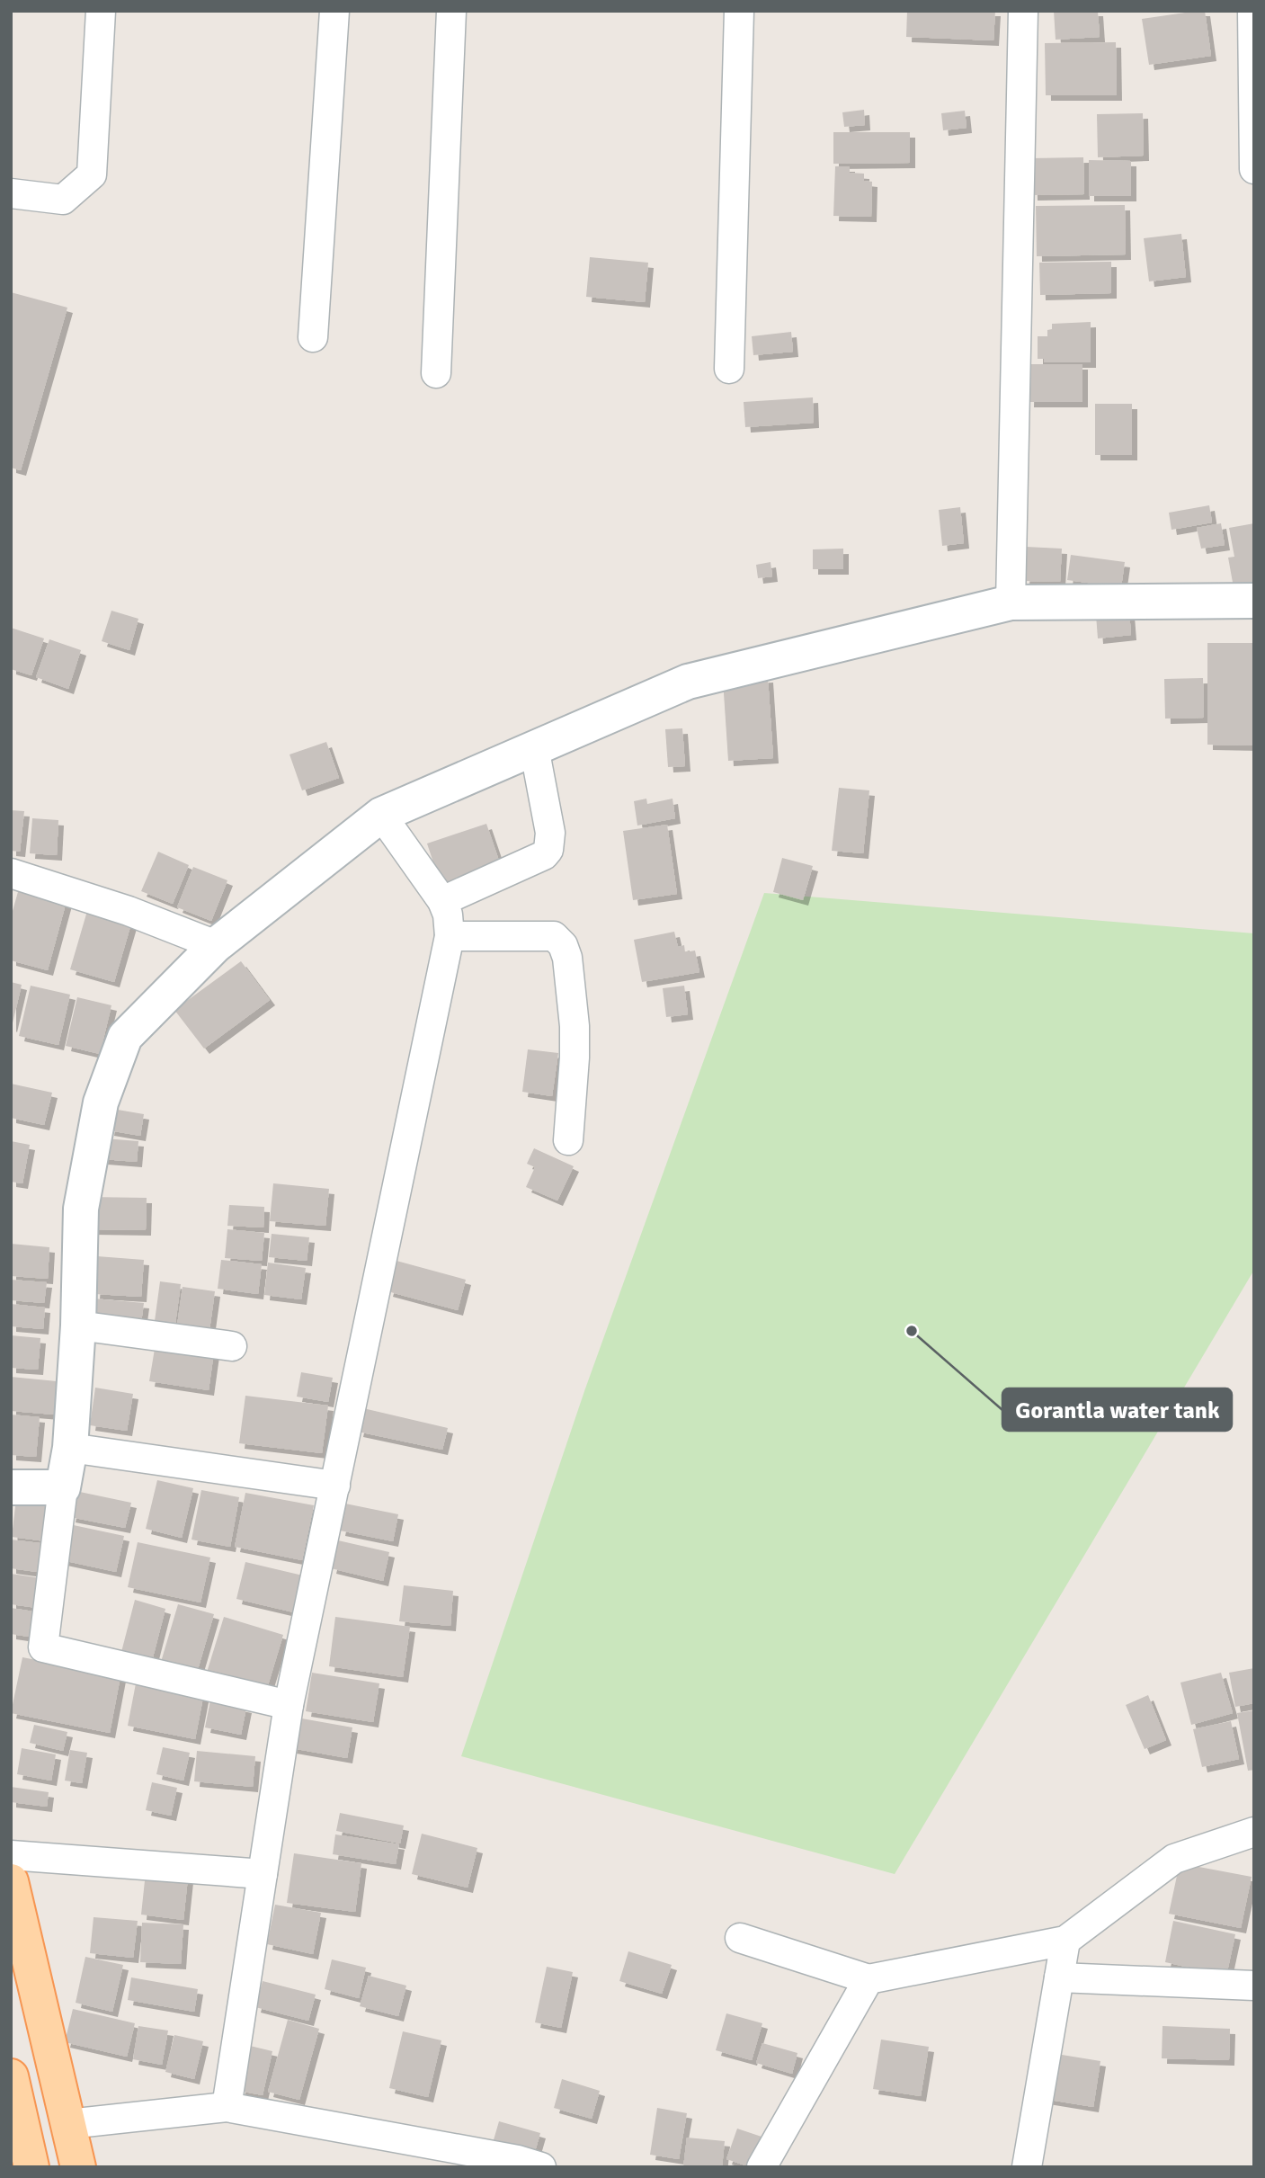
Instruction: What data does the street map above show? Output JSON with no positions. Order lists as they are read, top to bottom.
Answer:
{
  "places": ["Gorantla water tank"]
}
